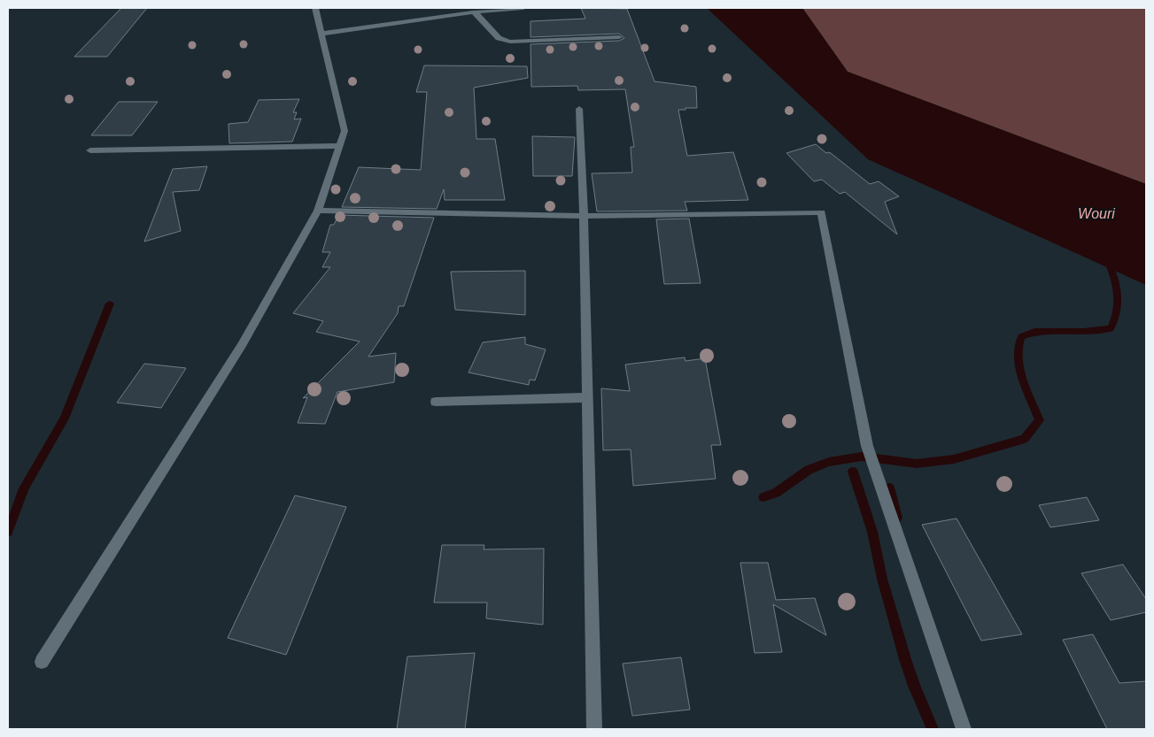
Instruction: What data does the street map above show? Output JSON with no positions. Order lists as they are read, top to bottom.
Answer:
{
  "water": ["Wouri"]
}
